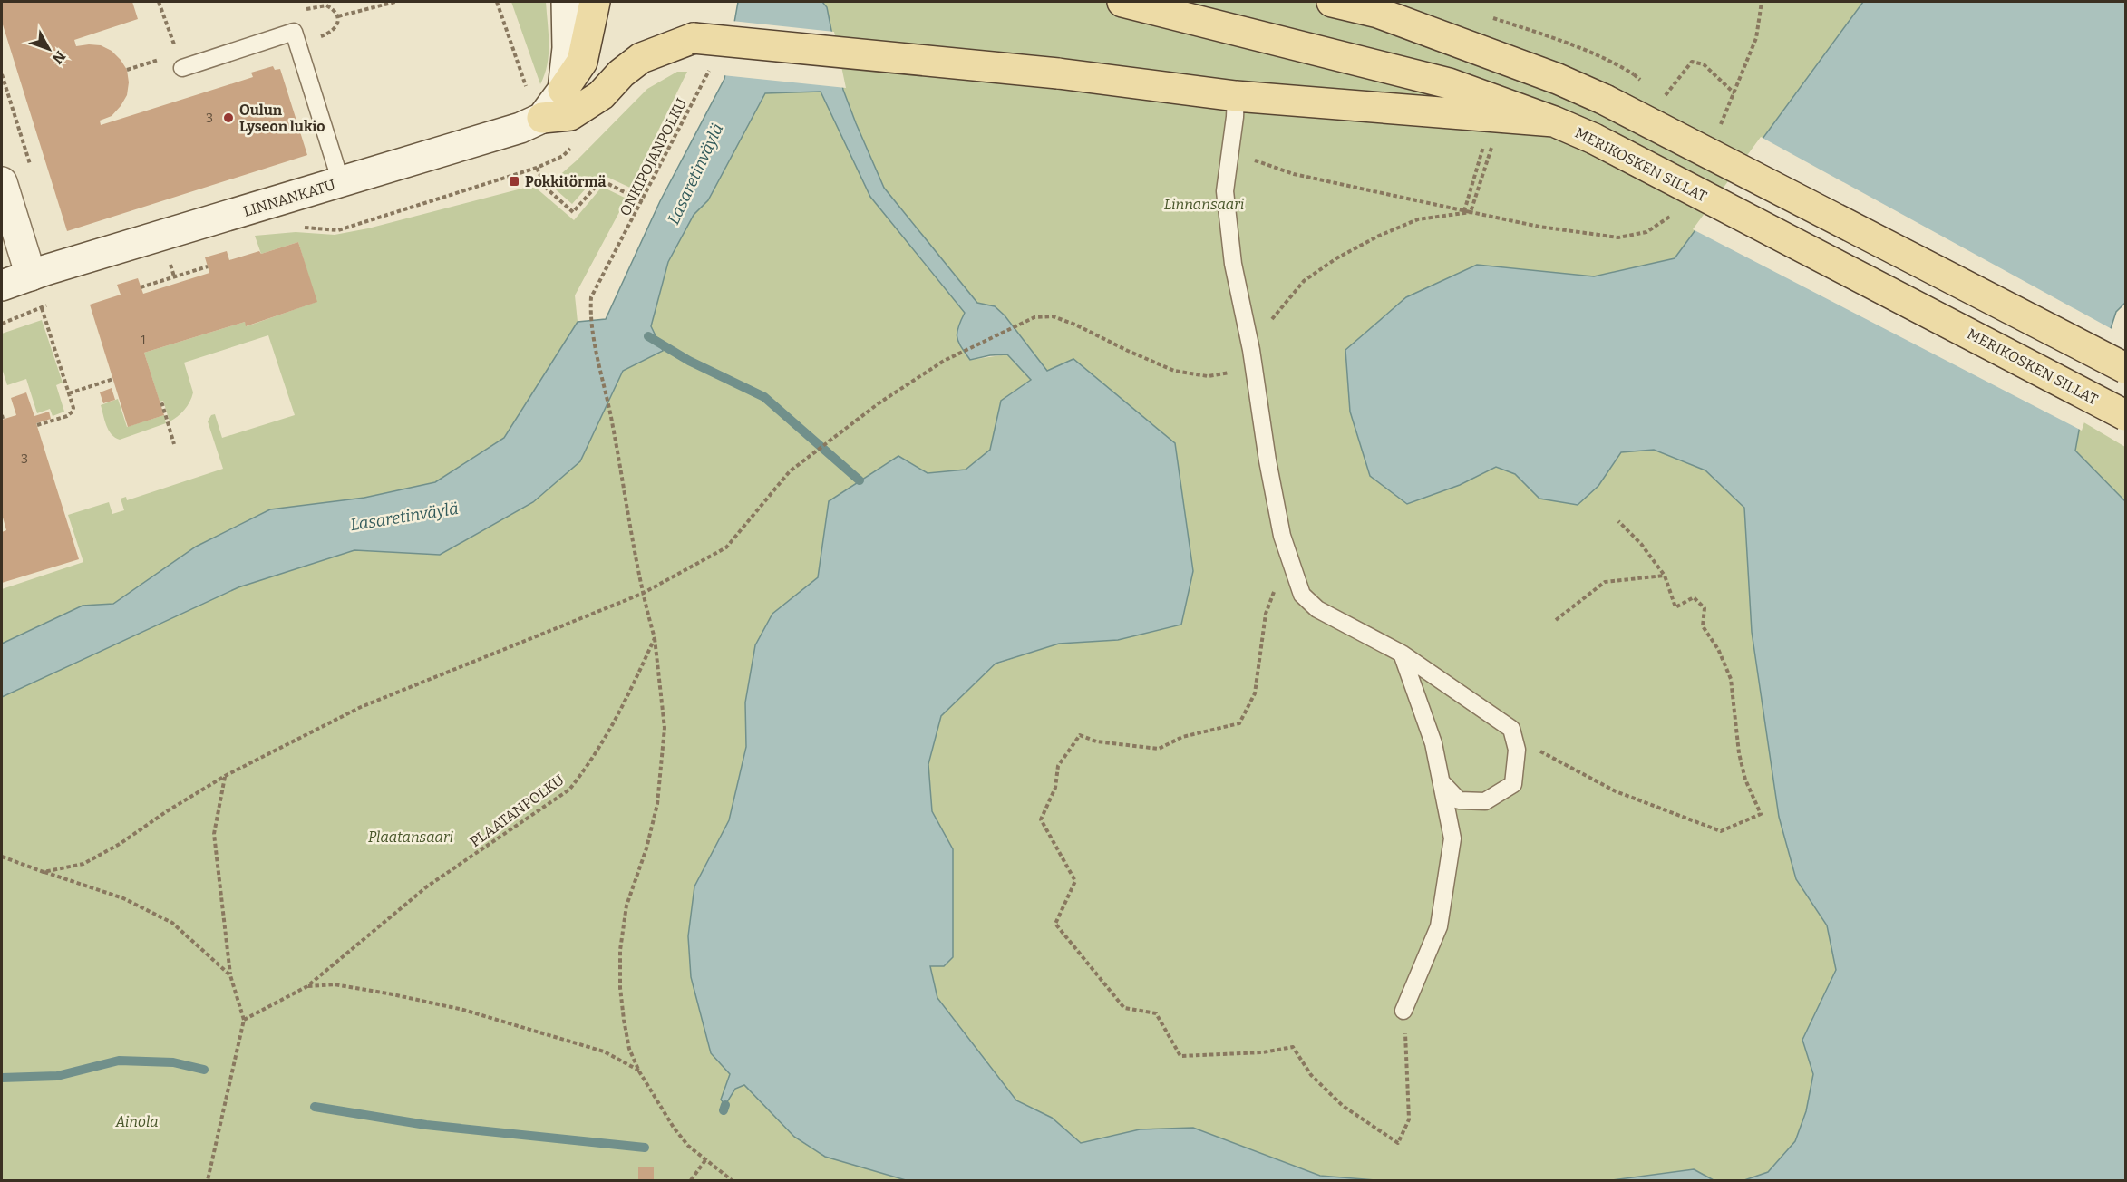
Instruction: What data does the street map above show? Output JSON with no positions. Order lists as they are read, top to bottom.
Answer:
{
  "streets": {
    "main road": ["MERIKOSKEN SILLAT", "LINNANKATU"],
    "path": ["ONKIPOJANPOLKU", "PLAATANPOLKU"]
  },
  "water": ["Lasaretinväylä"],
  "parks": ["Linnansaari", "Plaatansaari", "Ainola"],
  "places": {
    "other": ["Oulun Lyseon lukio"],
    "transit": ["Pokkitörmä"]
  },
  "house_numbers": ["3", "1", "3"],
  "north": "bottom right"
}
